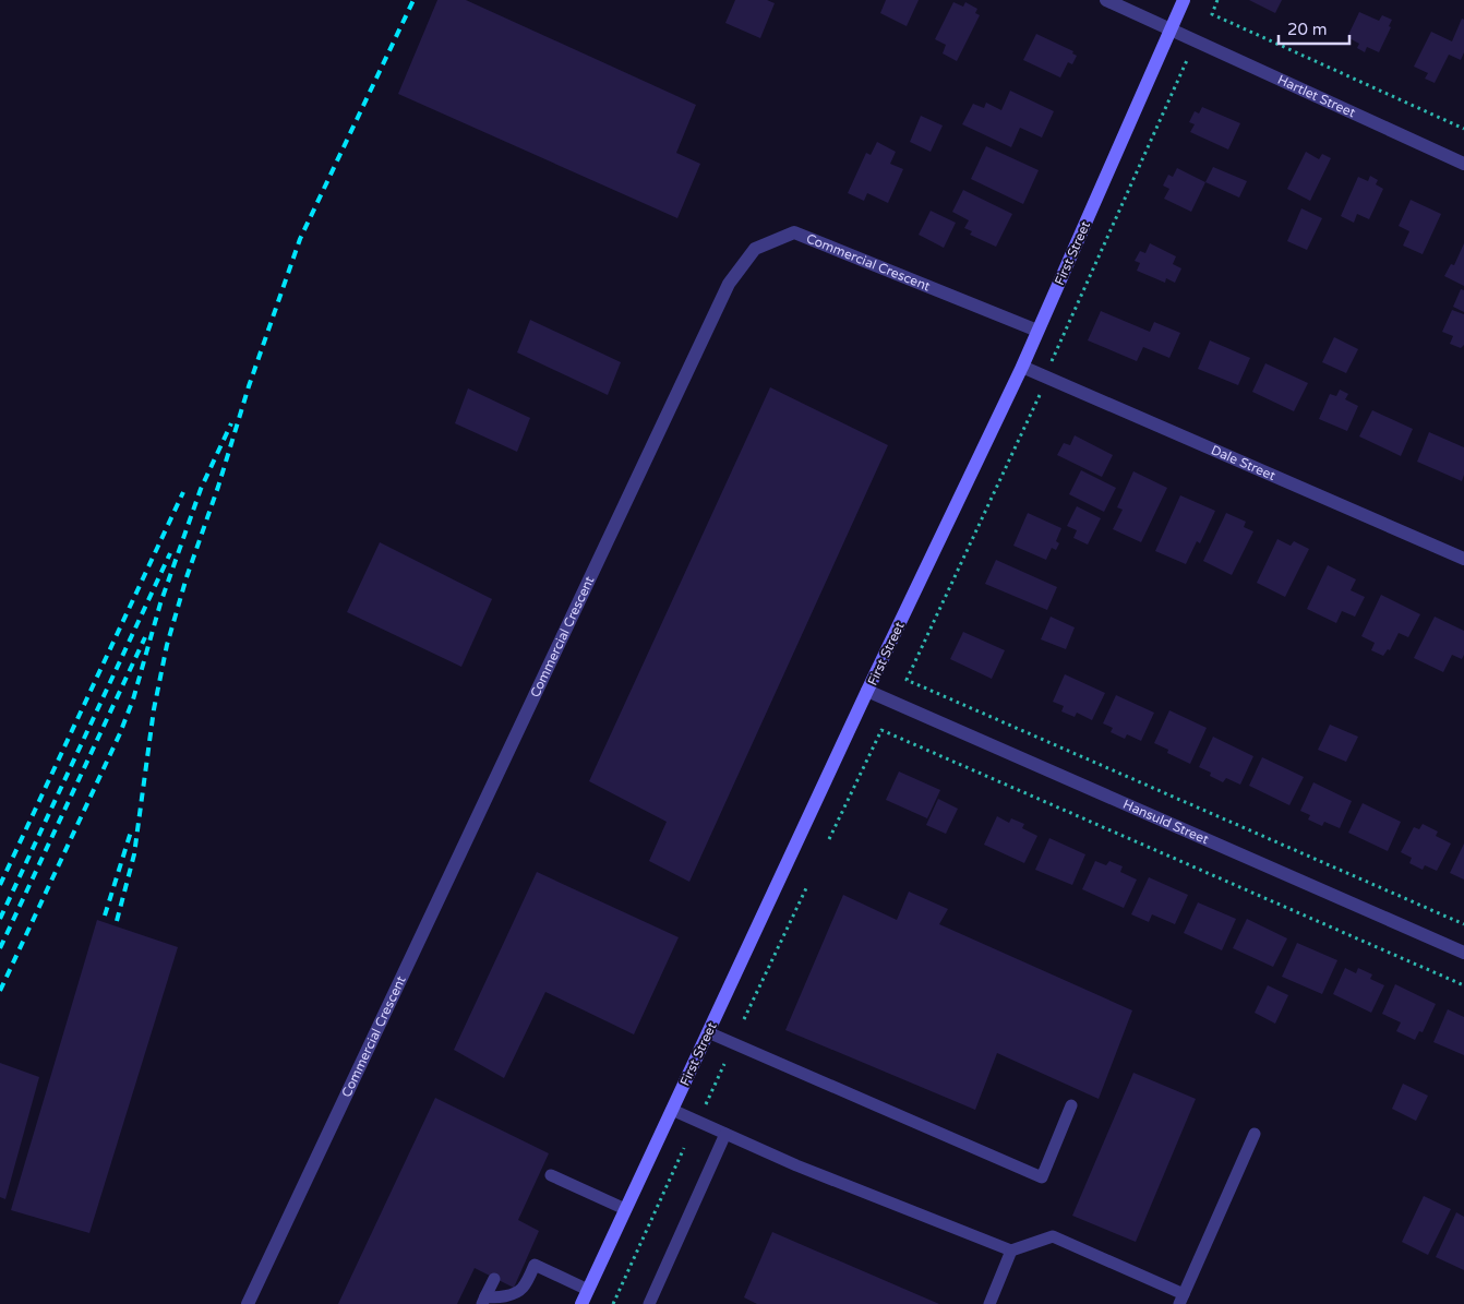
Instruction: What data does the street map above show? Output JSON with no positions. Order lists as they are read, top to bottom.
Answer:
{
  "streets": {
    "street": [
      "Hartlet Street",
      "First Street",
      "Commercial Crescent",
      "Dale Street",
      "Hansuld Street"
    ]
  },
  "crossings": [
    ["Hartlet Street", "First Street"],
    ["First Street", "Commercial Crescent"],
    ["First Street", "Dale Street"],
    ["First Street", "Hansuld Street"]
  ],
  "scale_bar": "20 m"
}
